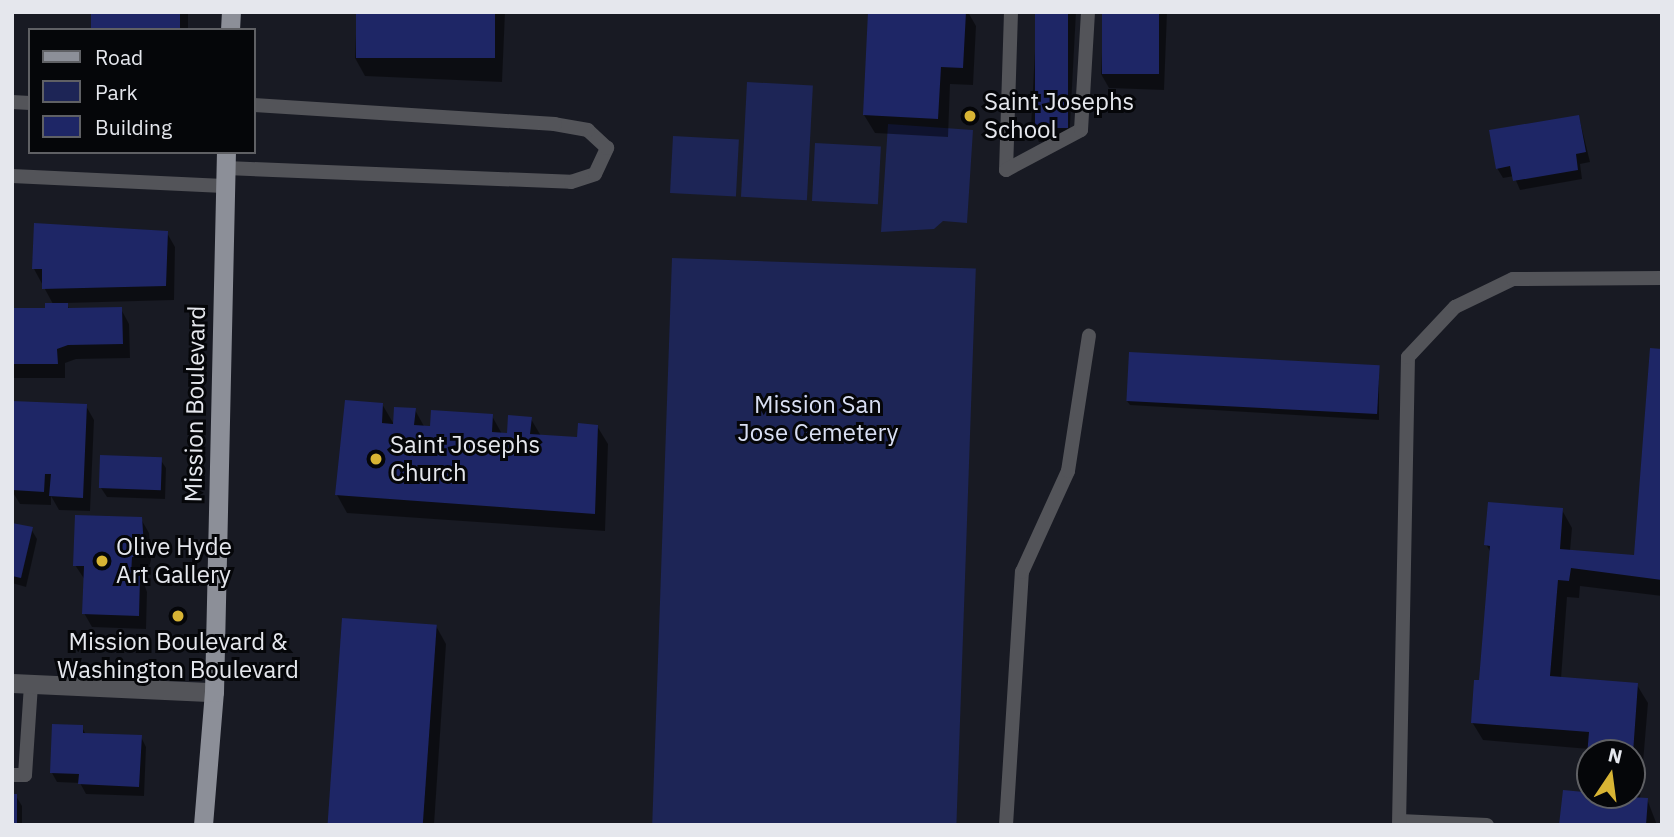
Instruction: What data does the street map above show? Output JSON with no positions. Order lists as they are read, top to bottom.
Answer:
{
  "streets": {
    "main road": ["Mission Boulevard"]
  },
  "parks": ["Mission San Jose Cemetery"],
  "places": [
    "Saint Josephs School",
    "Saint Josephs Church",
    "Olive Hyde Art Gallery",
    "Mission Boulevard & Washington Boulevard"
  ],
  "legend": ["Road", "Park", "Building"],
  "north": "top"
}
